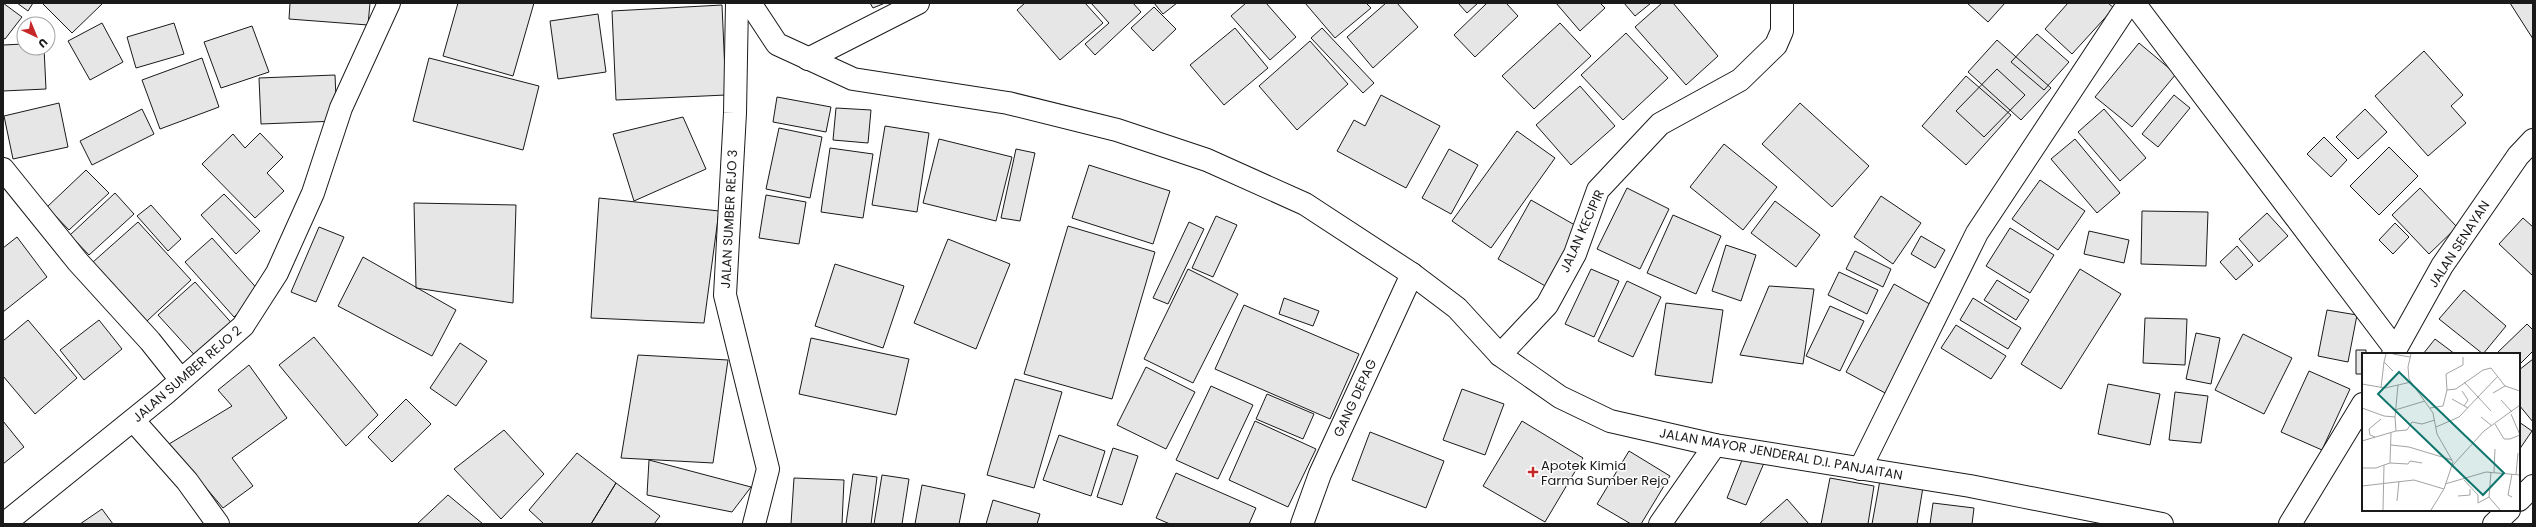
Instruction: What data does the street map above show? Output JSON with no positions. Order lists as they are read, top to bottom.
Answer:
{
  "streets": {
    "street": [
      "JALAN SUMBER REJO 3",
      "JALAN KECIPIR",
      "JALAN SENAYAN",
      "JALAN SUMBER REJO 2",
      "GANG DEPAG",
      "JALAN MAYOR JENDERAL D.I. PANJAITAN"
    ]
  },
  "crossings": [
    ["JALAN KECIPIR", "JALAN MAYOR JENDERAL D.I. PANJAITAN"],
    ["GANG DEPAG", "JALAN MAYOR JENDERAL D.I. PANJAITAN"]
  ],
  "places": {
    "health": ["Apotek Kimia Farma Sumber Rejo"]
  },
  "north": "bottom right"
}
